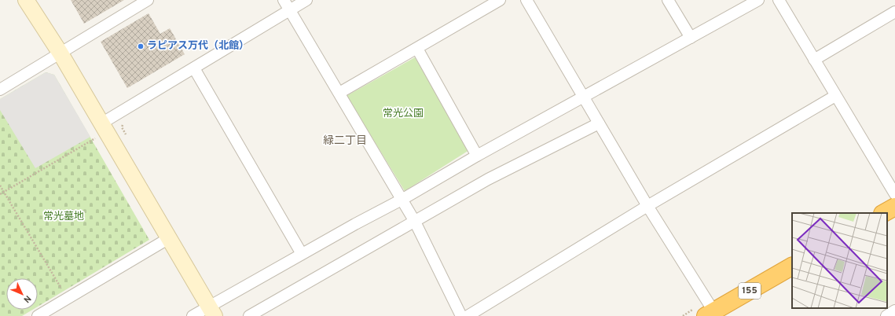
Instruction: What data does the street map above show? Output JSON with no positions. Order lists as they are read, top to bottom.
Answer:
{
  "streets": {
    "highway": ["155"]
  },
  "districts": ["緑二丁目"],
  "parks": ["常光公園", "常光墓地"],
  "places": ["ラピアス万代（北館）"],
  "north": "bottom right"
}
